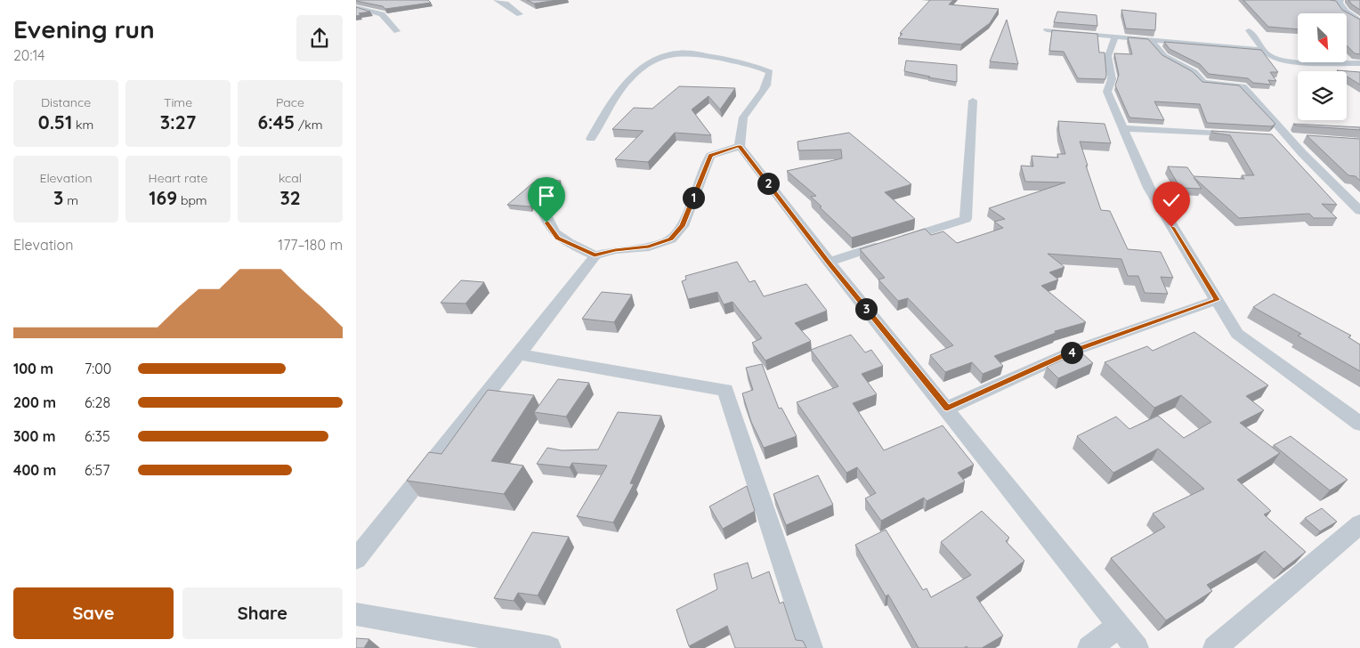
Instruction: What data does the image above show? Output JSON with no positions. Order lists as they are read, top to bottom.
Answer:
{
  "north": "bottom right",
  "page": {
    "heading": ["Evening run", "20:14"],
    "stats": [
      ["Distance", "0.51 km"],
      ["Time", "3:27"],
      ["Pace", "6:45 /km"],
      ["Elevation", "3 m"],
      ["Heart rate", "169 bpm"],
      ["kcal", "32"]
    ],
    "pins": [
      "2",
      "1",
      "3",
      "4"
    ],
    "chart": ["Elevation", "177–180 m"],
    "list": [
      {
        "name": "100 m",
        "note": "7:00"
      },
      {
        "name": "200 m",
        "note": "6:28"
      },
      {
        "name": "300 m",
        "note": "6:35"
      },
      {
        "name": "400 m",
        "note": "6:57"
      }
    ],
    "buttons": ["Save", "Share"]
  }
}
